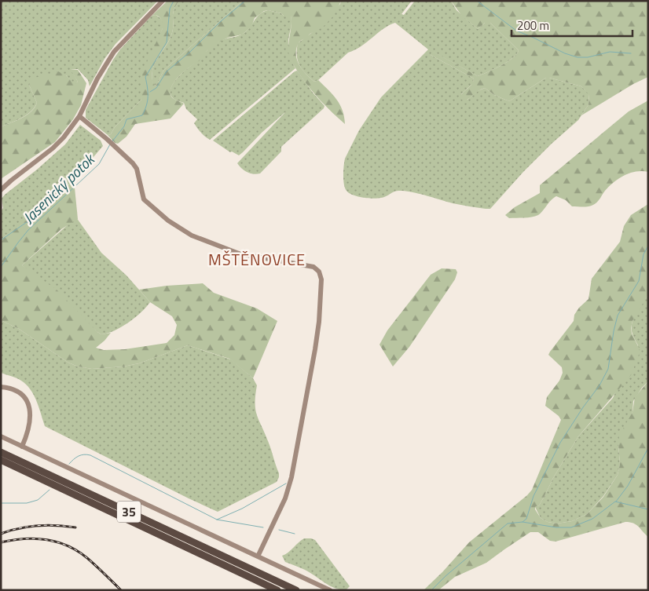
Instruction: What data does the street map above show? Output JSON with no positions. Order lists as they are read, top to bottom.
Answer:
{
  "streets": {
    "highway": ["35"]
  },
  "districts": ["MŠTĚNOVICE"],
  "water": ["Jasenický potok"],
  "scale_bar": "200 m"
}
